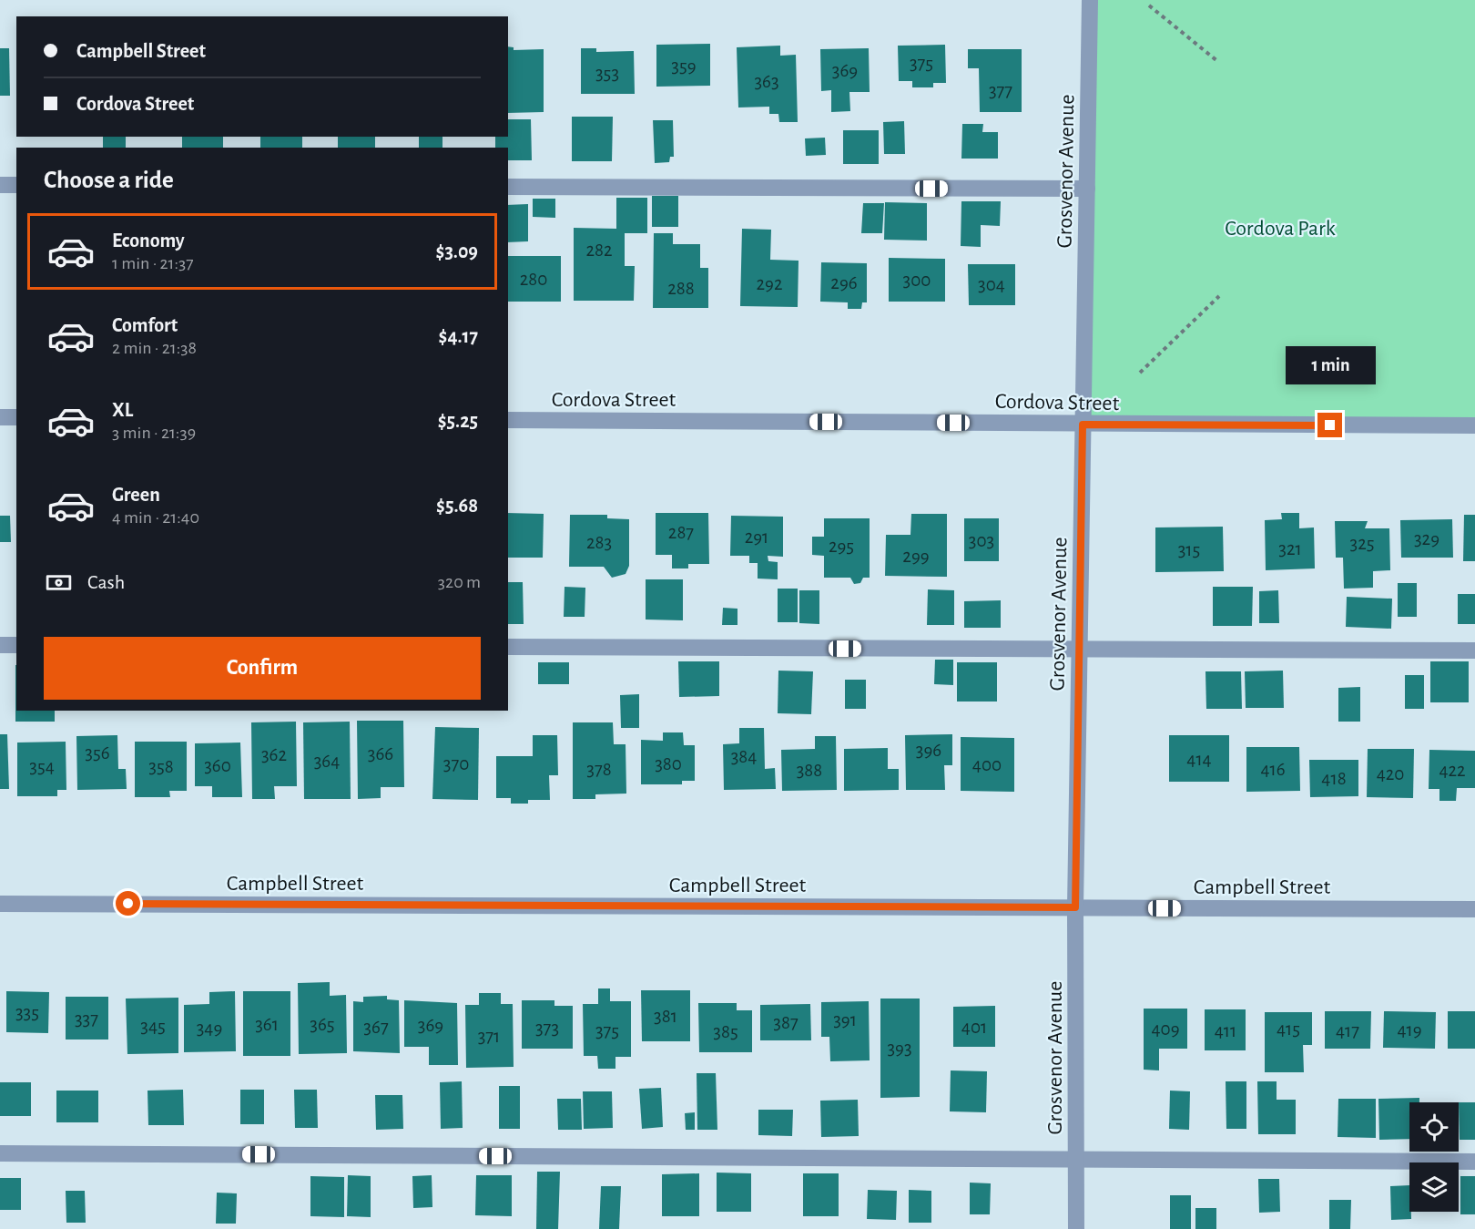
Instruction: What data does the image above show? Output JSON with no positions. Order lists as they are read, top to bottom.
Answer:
{
  "streets": {
    "street": ["Grosvenor Avenue", "Cordova Street", "Campbell Street"]
  },
  "crossings": [
    ["Grosvenor Avenue", "Cordova Street"],
    ["Grosvenor Avenue", "Campbell Street"]
  ],
  "parks": ["Cordova Park"],
  "house_numbers": [
    "375",
    "359",
    "369",
    "353",
    "363",
    "377",
    "282",
    "280",
    "300",
    "296",
    "292",
    "304",
    "288",
    "287",
    "291",
    "329",
    "303",
    "283",
    "325",
    "295",
    "321",
    "315",
    "299",
    "396",
    "356",
    "366",
    "362",
    "384",
    "414",
    "364",
    "370",
    "380",
    "400",
    "360",
    "354",
    "358",
    "378",
    "416",
    "388",
    "422",
    "420",
    "418",
    "335",
    "381",
    "337",
    "391",
    "387",
    "361",
    "365",
    "369",
    "345",
    "367",
    "401",
    "349",
    "373",
    "409",
    "415",
    "419",
    "375",
    "411",
    "417",
    "385",
    "371",
    "393"
  ],
  "page": {
    "banner": ["Campbell Street", "Cordova Street"],
    "heading": "Choose a ride",
    "list": [
      {
        "name": "Economy",
        "note": "1 min · 21:37",
        "value": "$3.09"
      },
      {
        "name": "Comfort",
        "note": "2 min · 21:38",
        "value": "$4.17"
      },
      {
        "name": "XL",
        "note": "3 min · 21:39",
        "value": "$5.25"
      },
      {
        "name": "Green",
        "note": "4 min · 21:40",
        "value": "$5.68"
      }
    ],
    "bubble": "1 min",
    "pay": ["Cash", "320 m"],
    "buttons": "Confirm"
  }
}
